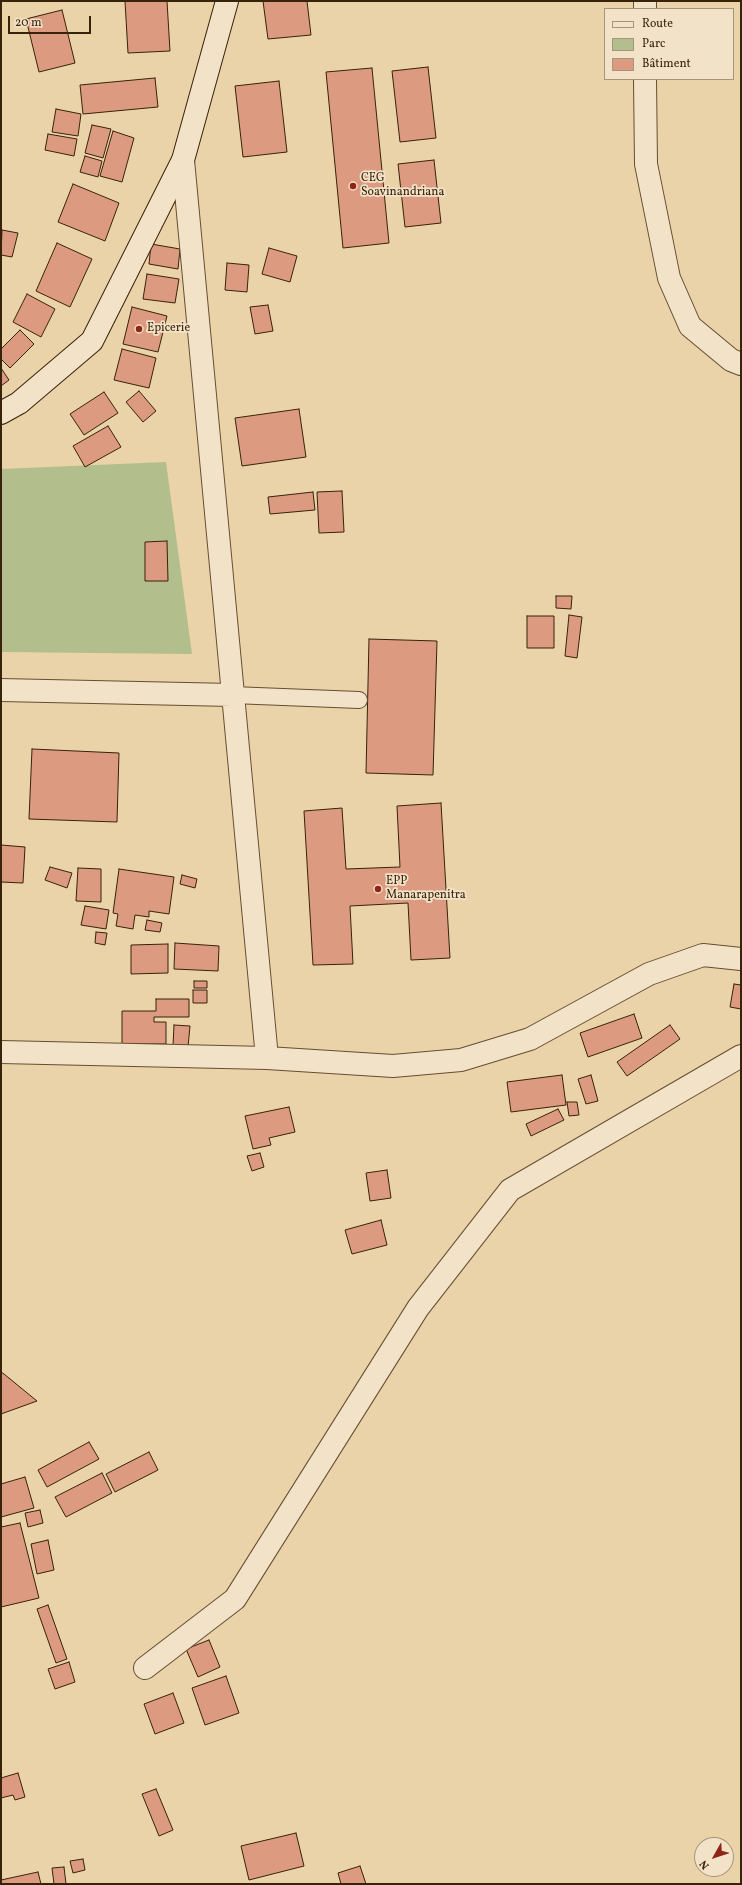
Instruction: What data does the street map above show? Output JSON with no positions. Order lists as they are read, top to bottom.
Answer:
{
  "places": ["CEG Soavinandriana", "Epicerie", "EPP Manarapenitra"],
  "legend": ["Route", "Parc", "Bâtiment"],
  "scale_bar": "20 m",
  "north": "bottom left"
}
